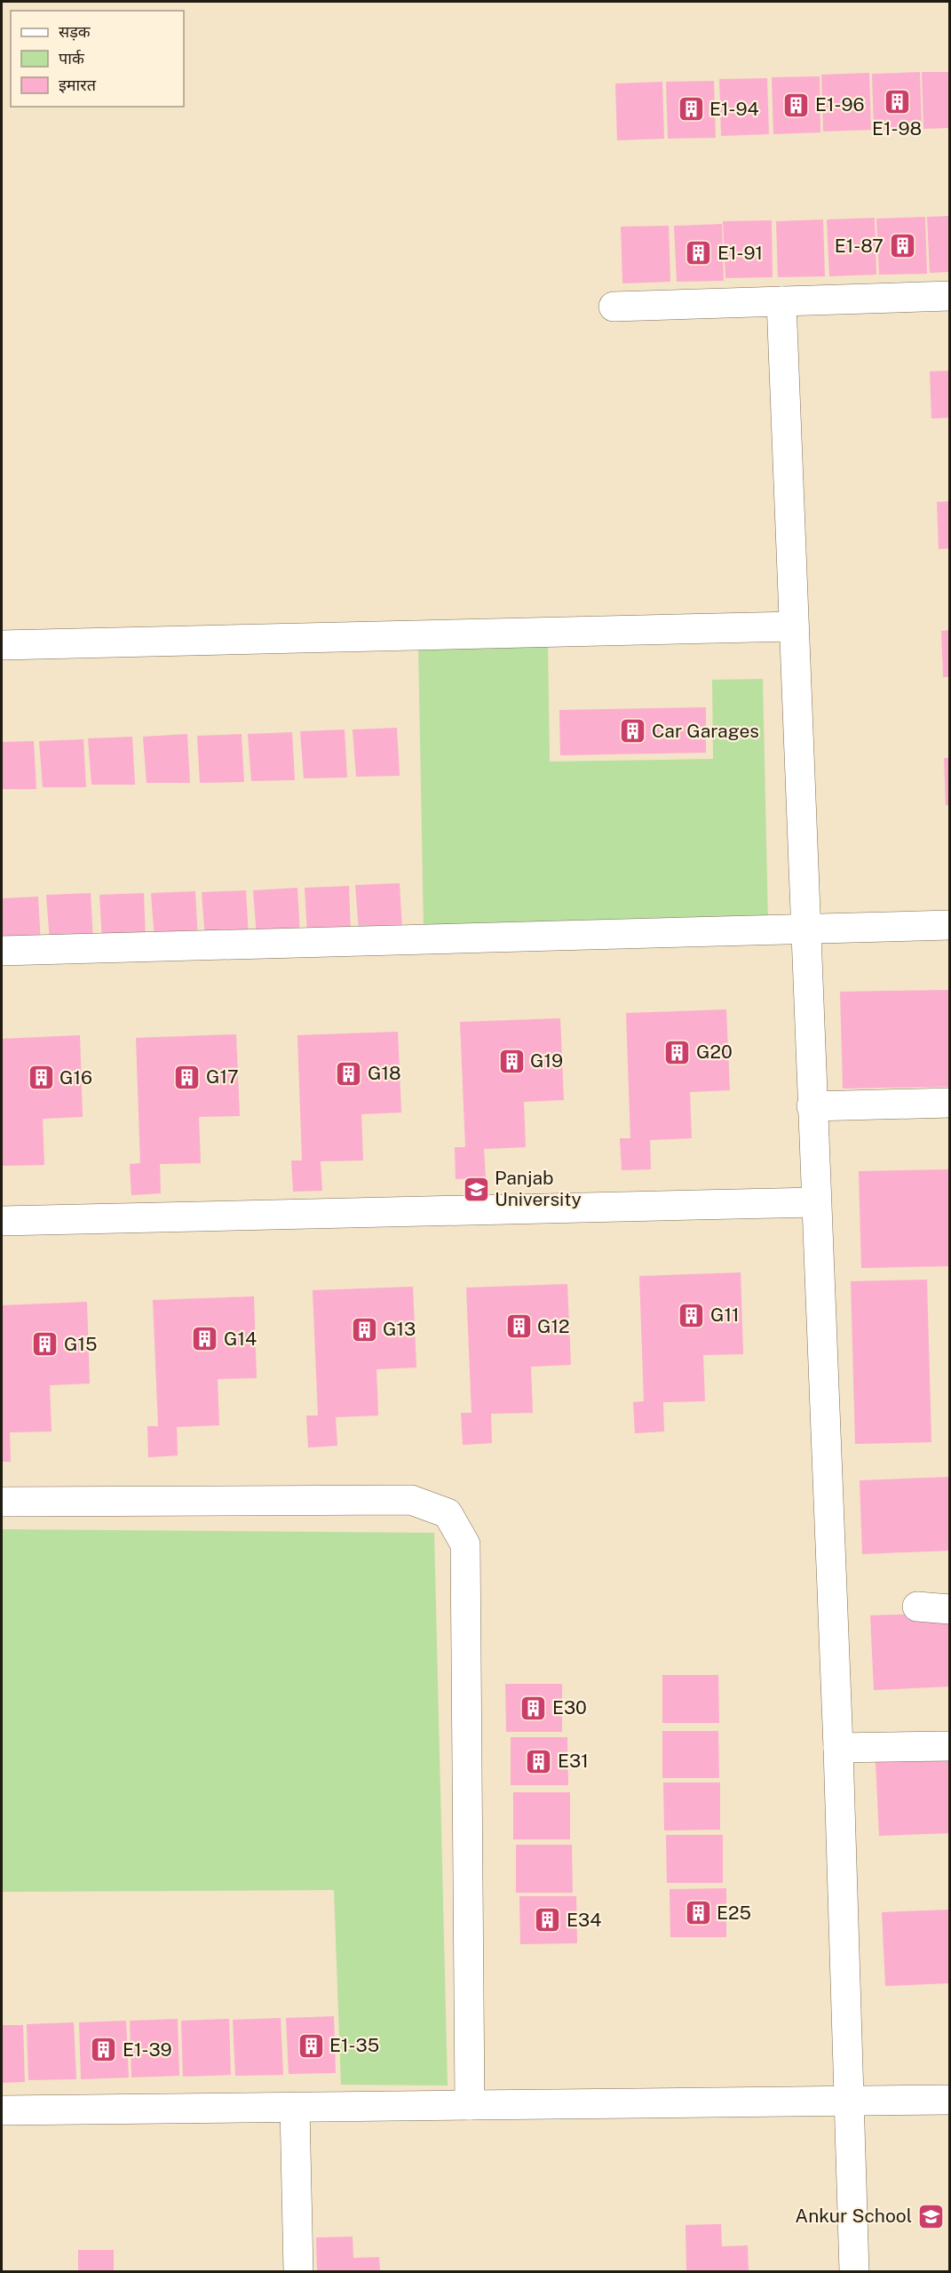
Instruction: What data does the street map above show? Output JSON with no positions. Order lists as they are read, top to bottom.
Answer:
{
  "places": {
    "building": [
      "E1-98",
      "E1-96",
      "E1-94",
      "E1-87",
      "E1-91",
      "Car Garages",
      "G20",
      "G19",
      "G18",
      "G17",
      "G16",
      "G11",
      "G12",
      "G13",
      "G14",
      "G15",
      "E30",
      "E31",
      "E25",
      "E34",
      "E1-35",
      "E1-39"
    ],
    "school or university": ["Panjab University", "Ankur School"]
  },
  "legend": ["सड़क", "पार्क", "इमारत"]
}
